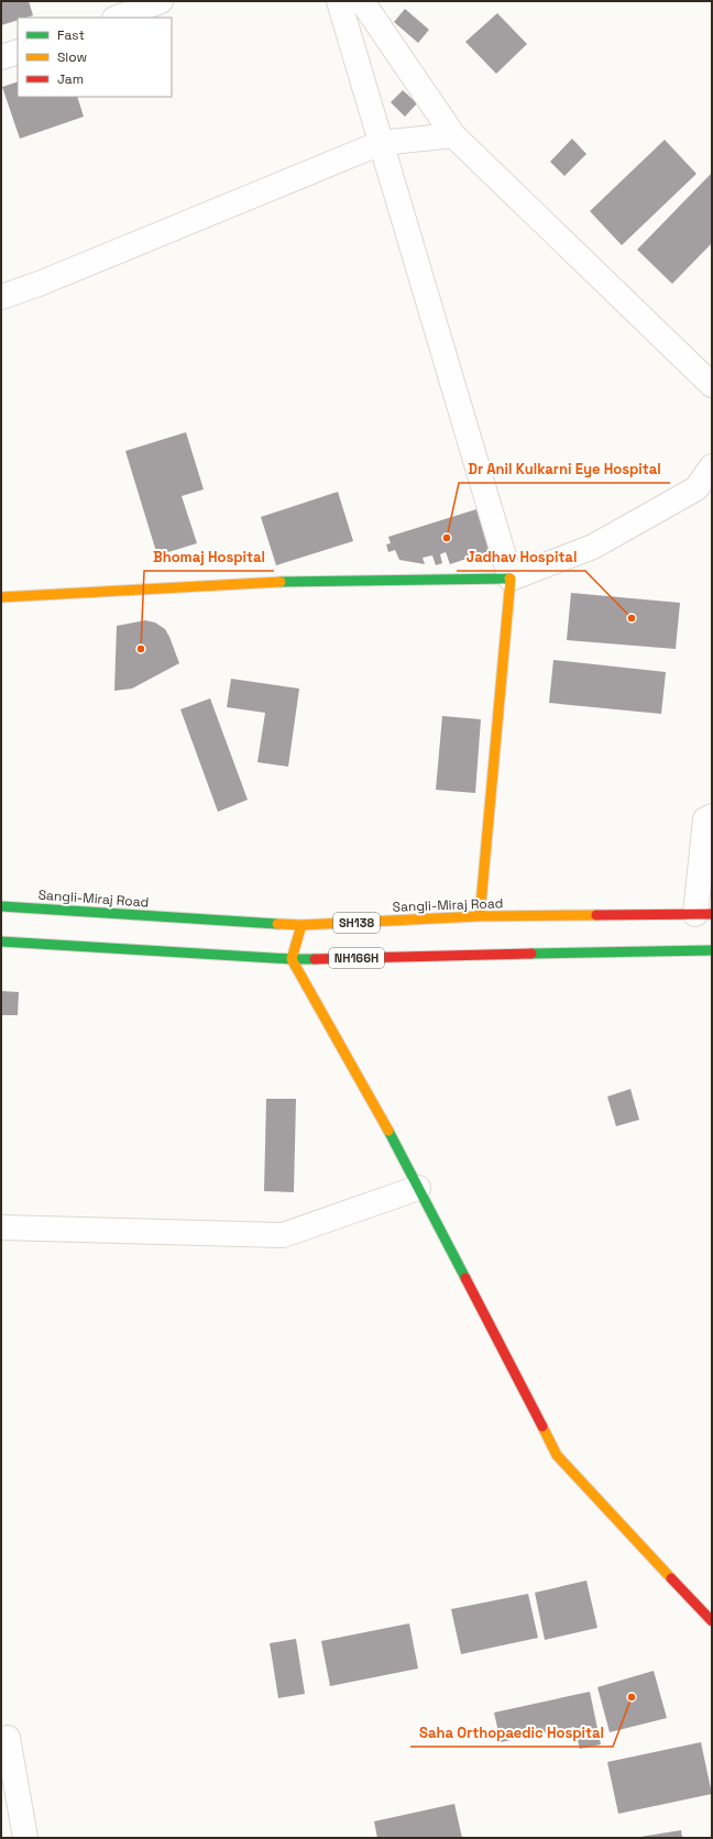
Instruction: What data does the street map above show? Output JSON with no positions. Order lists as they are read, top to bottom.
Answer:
{
  "streets": {
    "main road": ["Sangli-Miraj Road", "SH138", "NH166H"]
  },
  "places": [
    "Dr Anil Kulkarni Eye Hospital",
    "Jadhav Hospital",
    "Bhomaj Hospital",
    "Saha Orthopaedic Hospital"
  ],
  "legend": ["Fast", "Slow", "Jam"]
}
